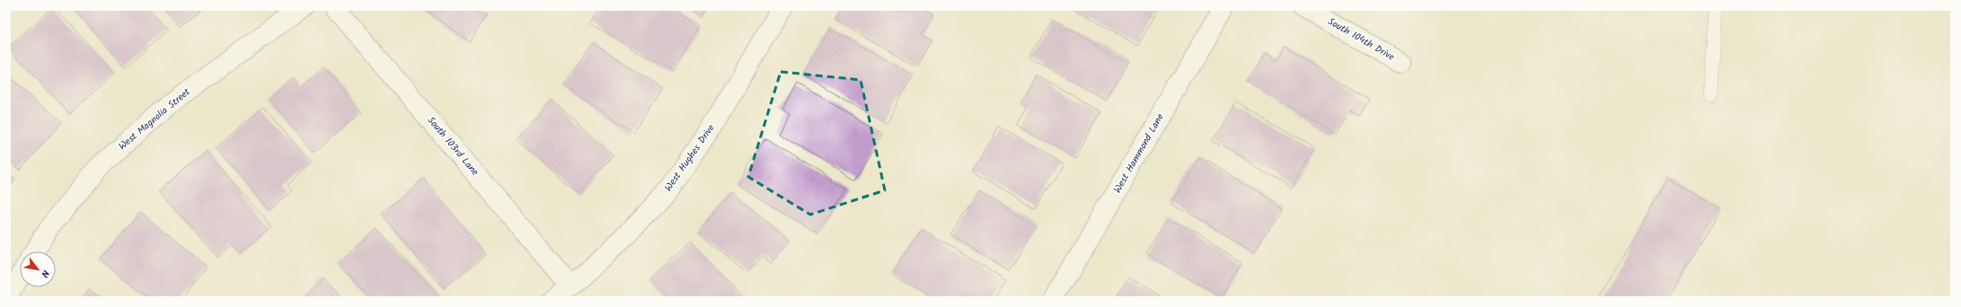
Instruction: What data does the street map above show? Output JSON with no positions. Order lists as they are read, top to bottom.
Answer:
{
  "streets": {
    "street": [
      "South 104th Drive",
      "West Magnolia Street",
      "South 103rd Lane",
      "West Hammond Lane",
      "West Hughes Drive"
    ]
  },
  "crossings": [
    ["South 103rd Lane", "West Hughes Drive"]
  ],
  "north": "bottom right"
}
